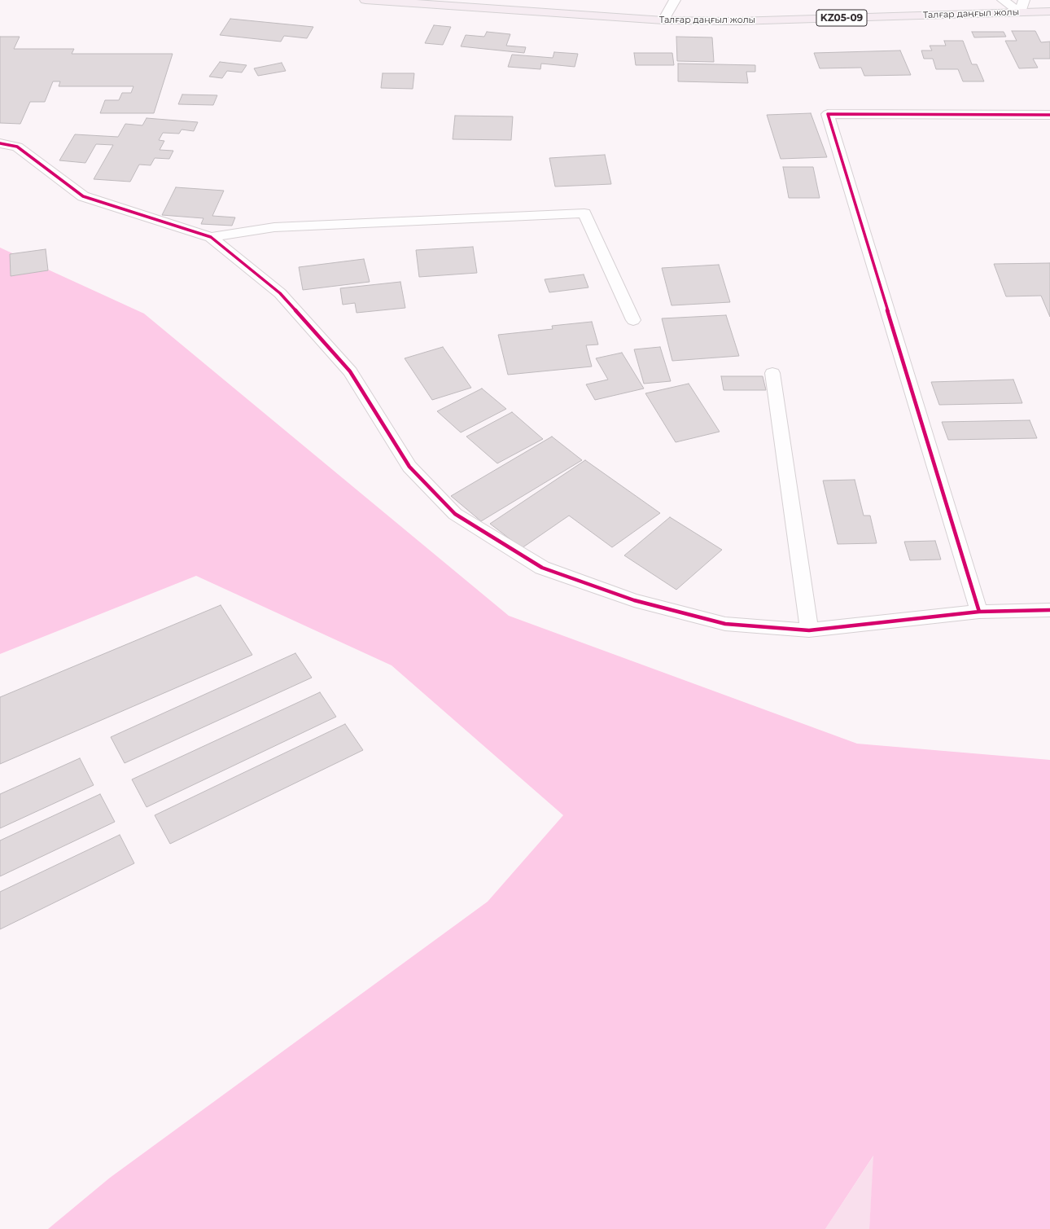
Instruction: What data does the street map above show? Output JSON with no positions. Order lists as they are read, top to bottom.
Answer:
{
  "streets": {
    "main road": ["Талғар даңғыл жолы", "KZ05-09"]
  }
}
